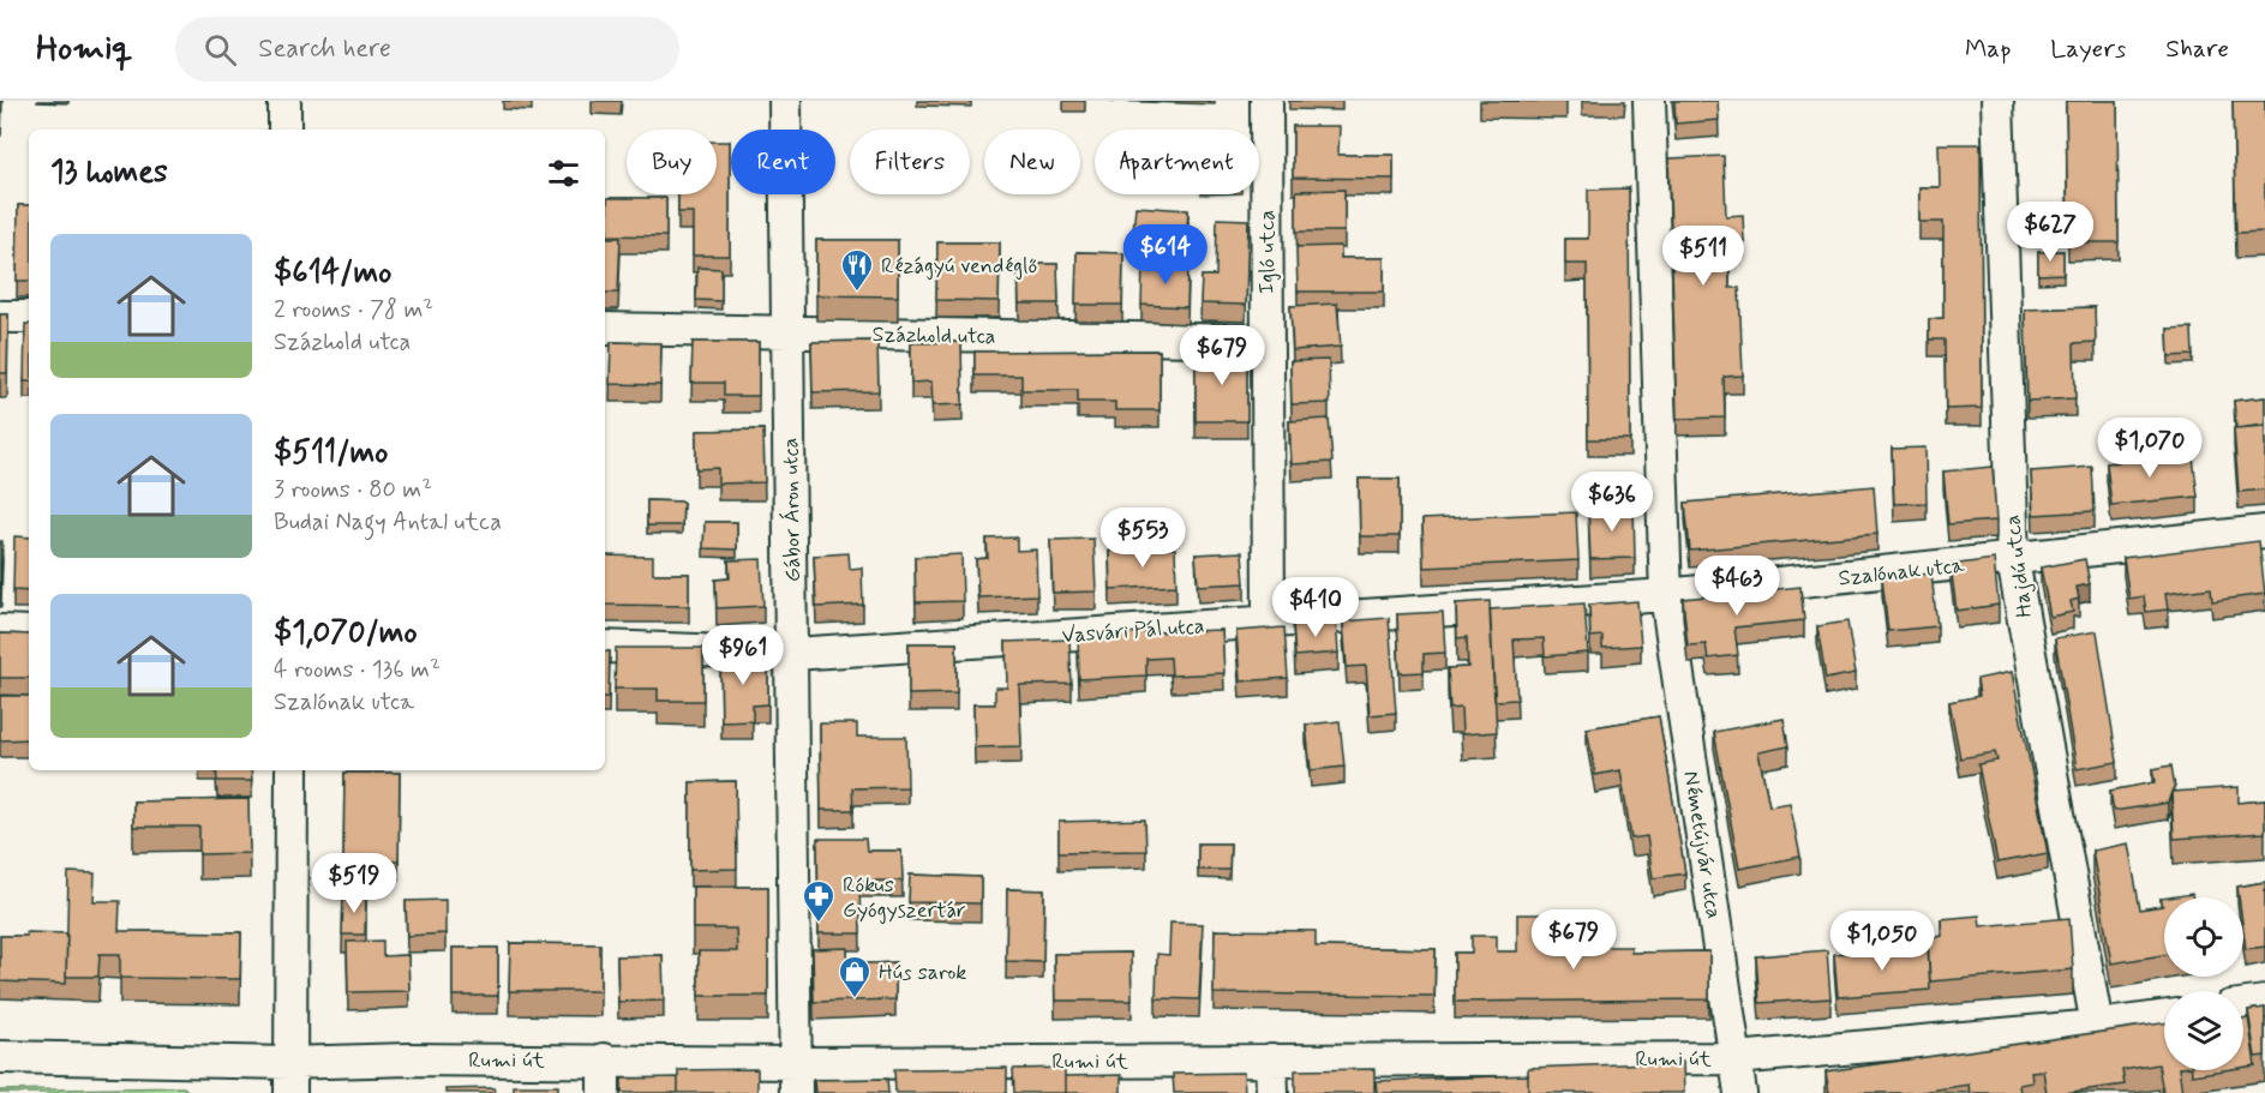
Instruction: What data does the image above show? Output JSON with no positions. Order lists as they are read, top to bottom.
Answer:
{
  "streets": {
    "street": [
      "Igló utca",
      "Százhold utca",
      "Gábor Áron utca",
      "Hajdú utca",
      "Szalónak utca",
      "Vasvári Pál utca",
      "Németújvár utca",
      "Rumi út"
    ]
  },
  "crossings": [
    ["Igló utca", "Százhold utca"],
    ["Igló utca", "Vasvári Pál utca"],
    ["Százhold utca", "Gábor Áron utca"],
    ["Gábor Áron utca", "Vasvári Pál utca"],
    ["Gábor Áron utca", "Rumi út"],
    ["Hajdú utca", "Szalónak utca"],
    ["Hajdú utca", "Rumi út"],
    ["Szalónak utca", "Vasvári Pál utca"],
    ["Szalónak utca", "Németújvár utca"],
    ["Vasvári Pál utca", "Németújvár utca"],
    ["Németújvár utca", "Rumi út"]
  ],
  "places": {
    "restaurant": ["Rézágyú vendéglő"],
    "pharmacy": ["Rókus Gyógyszertár"],
    "shop": ["Hús sarok"]
  },
  "page": {
    "header": "Homiq",
    "search": "Search here",
    "nav": ["Map", "Layers", "Share"],
    "chip": [
      "Buy",
      "Rent",
      "Filters",
      "New",
      "Apartment"
    ],
    "heading": "13 homes",
    "price": [
      "$627",
      "$614",
      "$511",
      "$679",
      "$1,070",
      "$636",
      "$553",
      "$463",
      "$410",
      "$961",
      "$519",
      "$679",
      "$1,050"
    ],
    "list": [
      {
        "name": "$614/mo",
        "note": "2 rooms · 78 m² · Százhold utca"
      },
      {
        "name": "$511/mo",
        "note": "3 rooms · 80 m² · Budai Nagy Antal utca"
      },
      {
        "name": "$1,070/mo",
        "note": "4 rooms · 136 m² · Szalónak utca"
      }
    ]
  }
}
